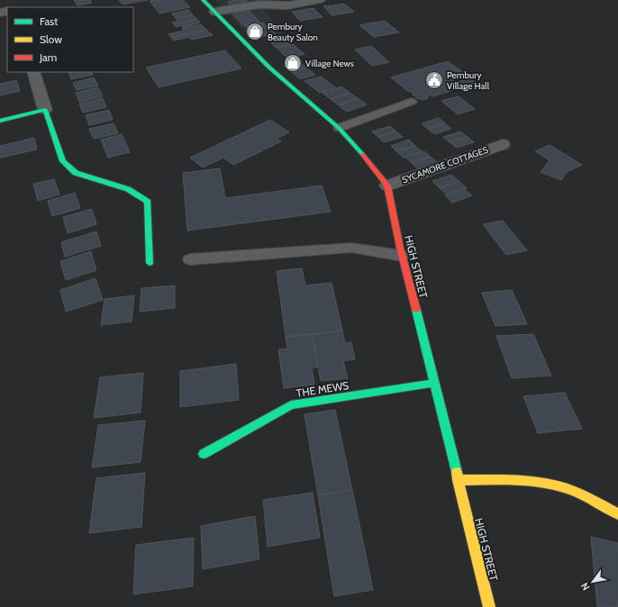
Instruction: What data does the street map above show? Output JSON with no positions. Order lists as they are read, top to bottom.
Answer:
{
  "streets": {
    "street": ["SYCAMORE COTTAGES", "HIGH STREET", "THE MEWS"]
  },
  "crossings": [
    ["SYCAMORE COTTAGES", "HIGH STREET"],
    ["HIGH STREET", "THE MEWS"]
  ],
  "places": {
    "shop": ["Pembury Beauty Salon", "Village News"],
    "public building": ["Pembury Village Hall"]
  },
  "legend": ["Fast", "Slow", "Jam"],
  "north": "bottom left"
}
